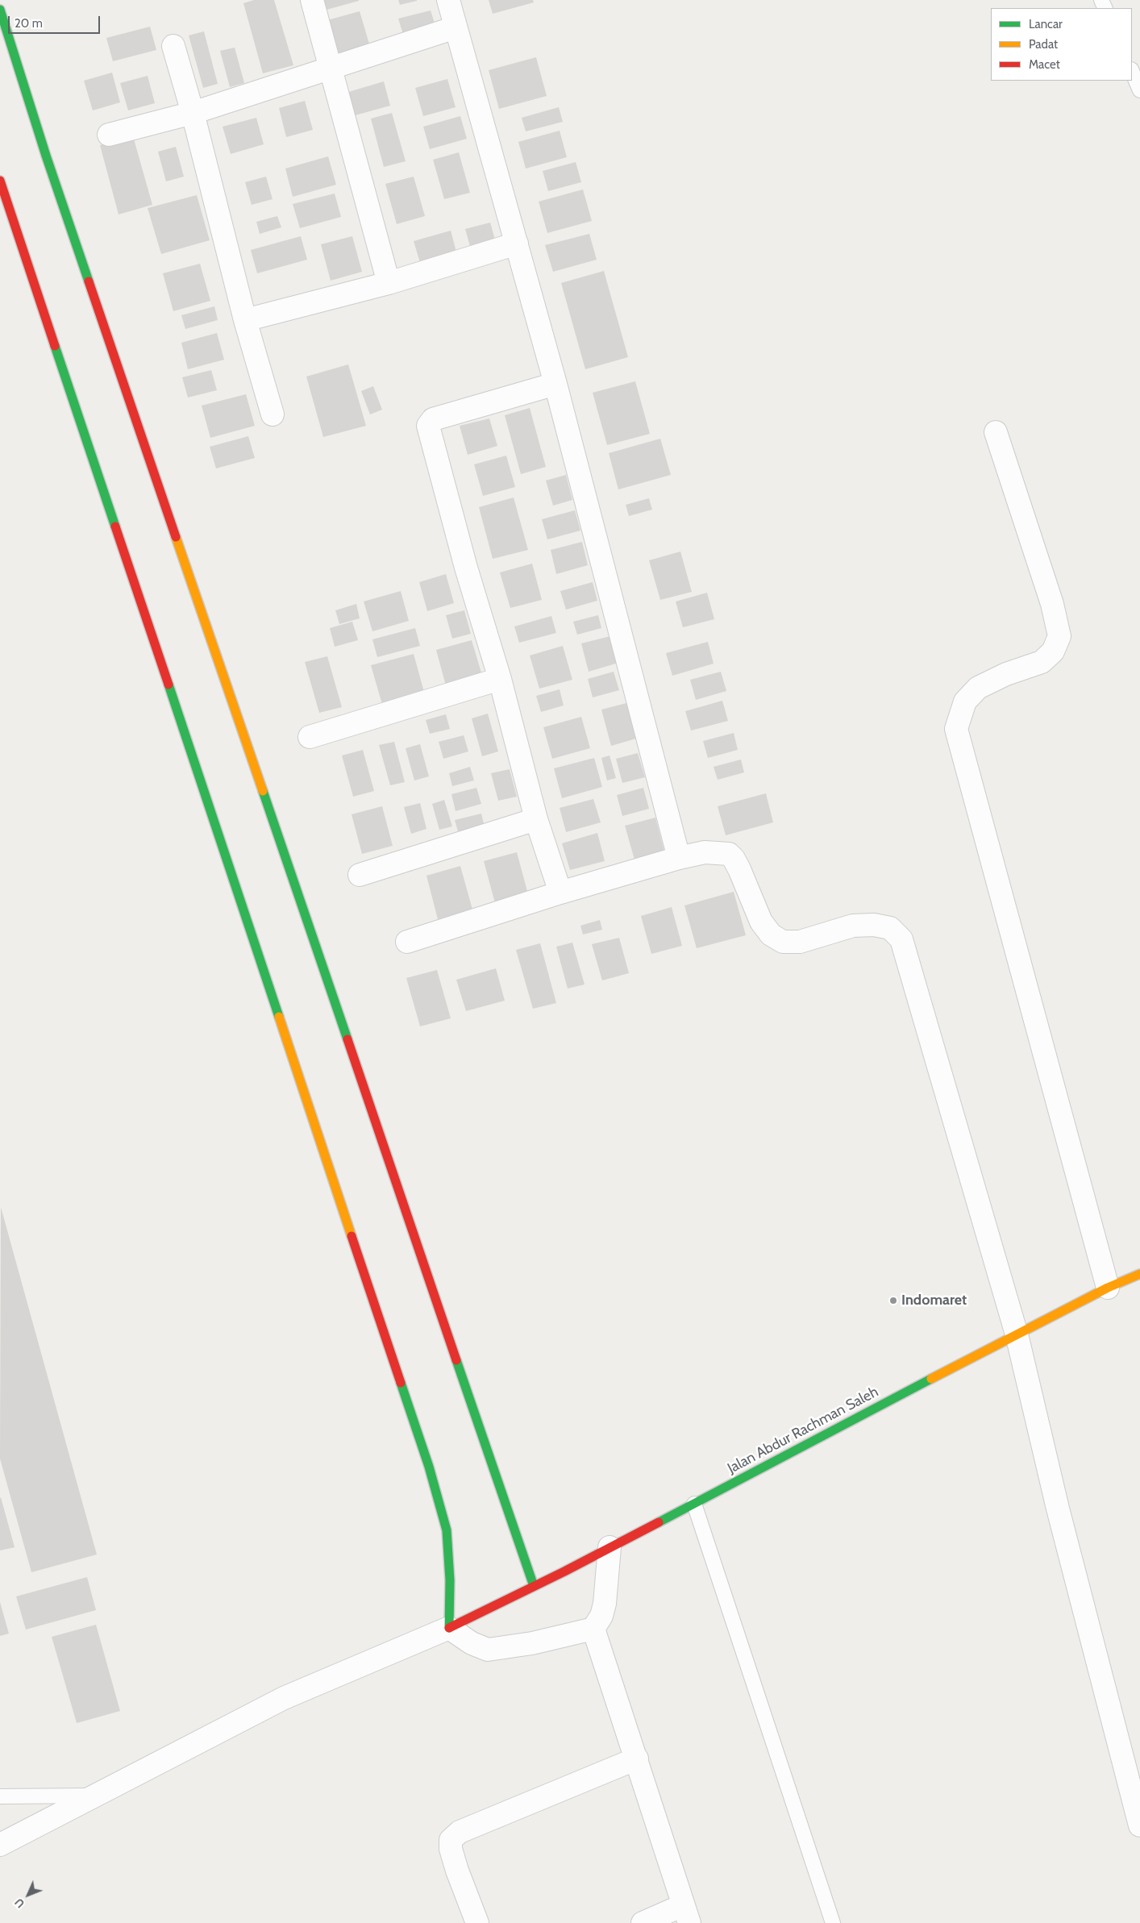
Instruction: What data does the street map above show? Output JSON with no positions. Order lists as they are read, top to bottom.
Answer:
{
  "streets": {
    "street": ["Jalan Abdur Rachman Saleh"]
  },
  "places": ["Indomaret"],
  "legend": ["Lancar", "Padat", "Macet"],
  "scale_bar": "20 m",
  "north": "bottom left"
}
